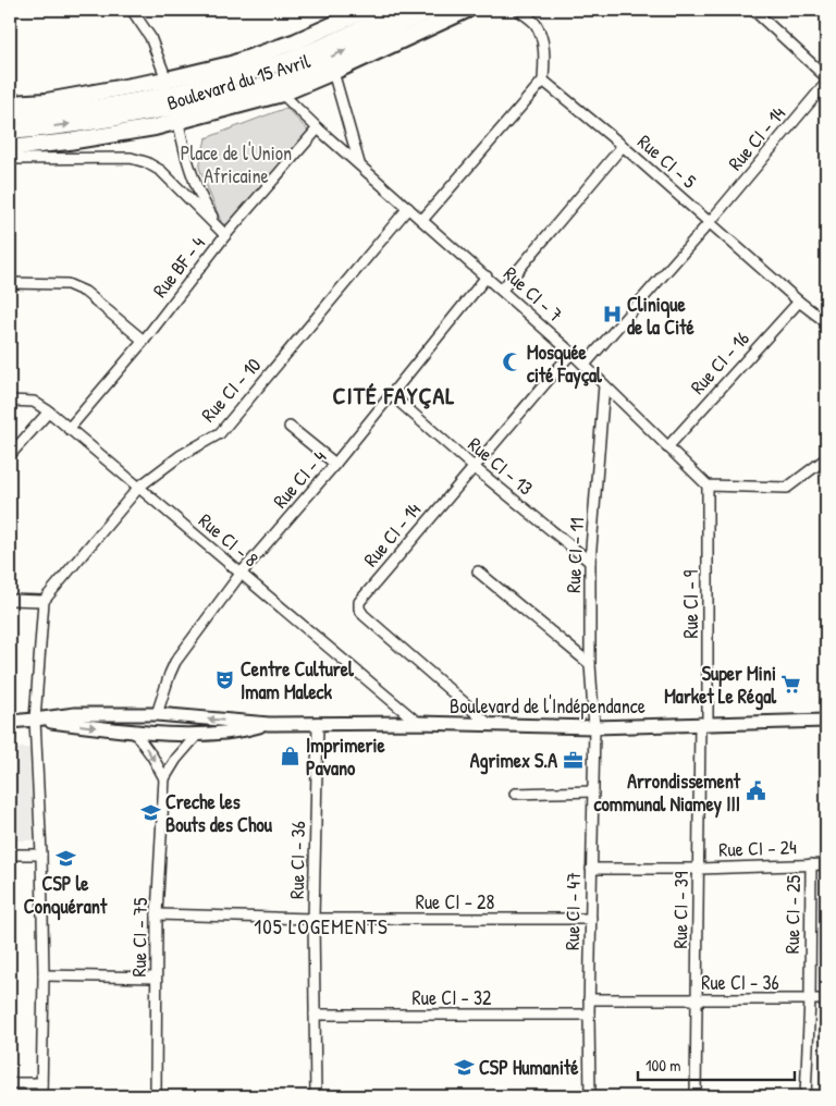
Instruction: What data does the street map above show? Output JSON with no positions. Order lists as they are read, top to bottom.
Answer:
{
  "streets": {
    "main road": ["Boulevard du 15 Avril", "Boulevard de l'Indépendance"],
    "street": [
      "Rue CI - 14",
      "Rue CI - 5",
      "Rue BF - 4",
      "Rue CI - 7",
      "Rue CI - 16",
      "Rue CI - 10",
      "Rue CI - 13",
      "Rue CI - 4",
      "Rue CI - 8",
      "Rue CI - 11",
      "Rue CI - 9",
      "Rue CI - 24",
      "Rue CI - 36",
      "Rue CI - 28",
      "Rue CI - 39",
      "Rue CI - 47",
      "Rue CI - 25",
      "Rue CI - 75",
      "Rue CI - 32"
    ]
  },
  "crossings": [
    ["Boulevard du 15 Avril", "Rue CI - 7"],
    ["Rue CI - 14", "Rue CI - 5"],
    ["Rue CI - 14", "Rue CI - 7"],
    ["Rue CI - 14", "Rue CI - 13"],
    ["Rue CI - 14", "Boulevard de l'Indépendance"],
    ["Rue CI - 5", "Rue CI - 16"],
    ["Rue BF - 4", "Rue CI - 7"],
    ["Rue BF - 4", "Rue CI - 8"],
    ["Rue CI - 7", "Rue CI - 16"],
    ["Rue CI - 7", "Rue CI - 10"],
    ["Rue CI - 7", "Rue CI - 4"],
    ["Rue CI - 7", "Rue CI - 11"],
    ["Rue CI - 7", "Rue CI - 9"],
    ["Rue CI - 10", "Rue CI - 8"],
    ["Rue CI - 13", "Rue CI - 4"],
    ["Rue CI - 13", "Rue CI - 11"],
    ["Rue CI - 4", "Rue CI - 8"],
    ["Rue CI - 4", "Boulevard de l'Indépendance"],
    ["Rue CI - 8", "Boulevard de l'Indépendance"],
    ["Rue CI - 11", "Boulevard de l'Indépendance"],
    ["Rue CI - 11", "Rue CI - 47"],
    ["Rue CI - 9", "Boulevard de l'Indépendance"],
    ["Rue CI - 9", "Rue CI - 39"],
    ["Boulevard de l'Indépendance", "Rue CI - 36"],
    ["Boulevard de l'Indépendance", "Rue CI - 39"],
    ["Boulevard de l'Indépendance", "Rue CI - 47"],
    ["Boulevard de l'Indépendance", "Rue CI - 75"],
    ["Rue CI - 24", "Rue CI - 39"],
    ["Rue CI - 24", "Rue CI - 47"],
    ["Rue CI - 24", "Rue CI - 25"],
    ["Rue CI - 36", "Rue CI - 28"],
    ["Rue CI - 36", "Rue CI - 39"],
    ["Rue CI - 36", "Rue CI - 47"],
    ["Rue CI - 36", "Rue CI - 25"],
    ["Rue CI - 36", "Rue CI - 32"],
    ["Rue CI - 28", "Rue CI - 47"],
    ["Rue CI - 28", "Rue CI - 75"],
    ["Rue CI - 47", "Rue CI - 32"]
  ],
  "districts": ["CITÉ FAYÇAL", "105 LOGEMENTS"],
  "parks": ["Place de l'Union Africaine"],
  "places": {
    "hospital": ["Clinique de la Cité"],
    "mosque": ["Mosquée cité Fayçal"],
    "theatre": ["Centre Culturel Imam Maleck"],
    "supermarket": ["Super Mini Market Le Régal"],
    "shop": ["Imprimerie Pavano"],
    "office": ["Agrimex S.A"],
    "public building": ["Arrondissement communal Niamey III"],
    "school or university": ["Creche les Bouts des Chou", "CSP le Conquérant", "CSP Humanité"]
  },
  "scale_bar": "100 m"
}
